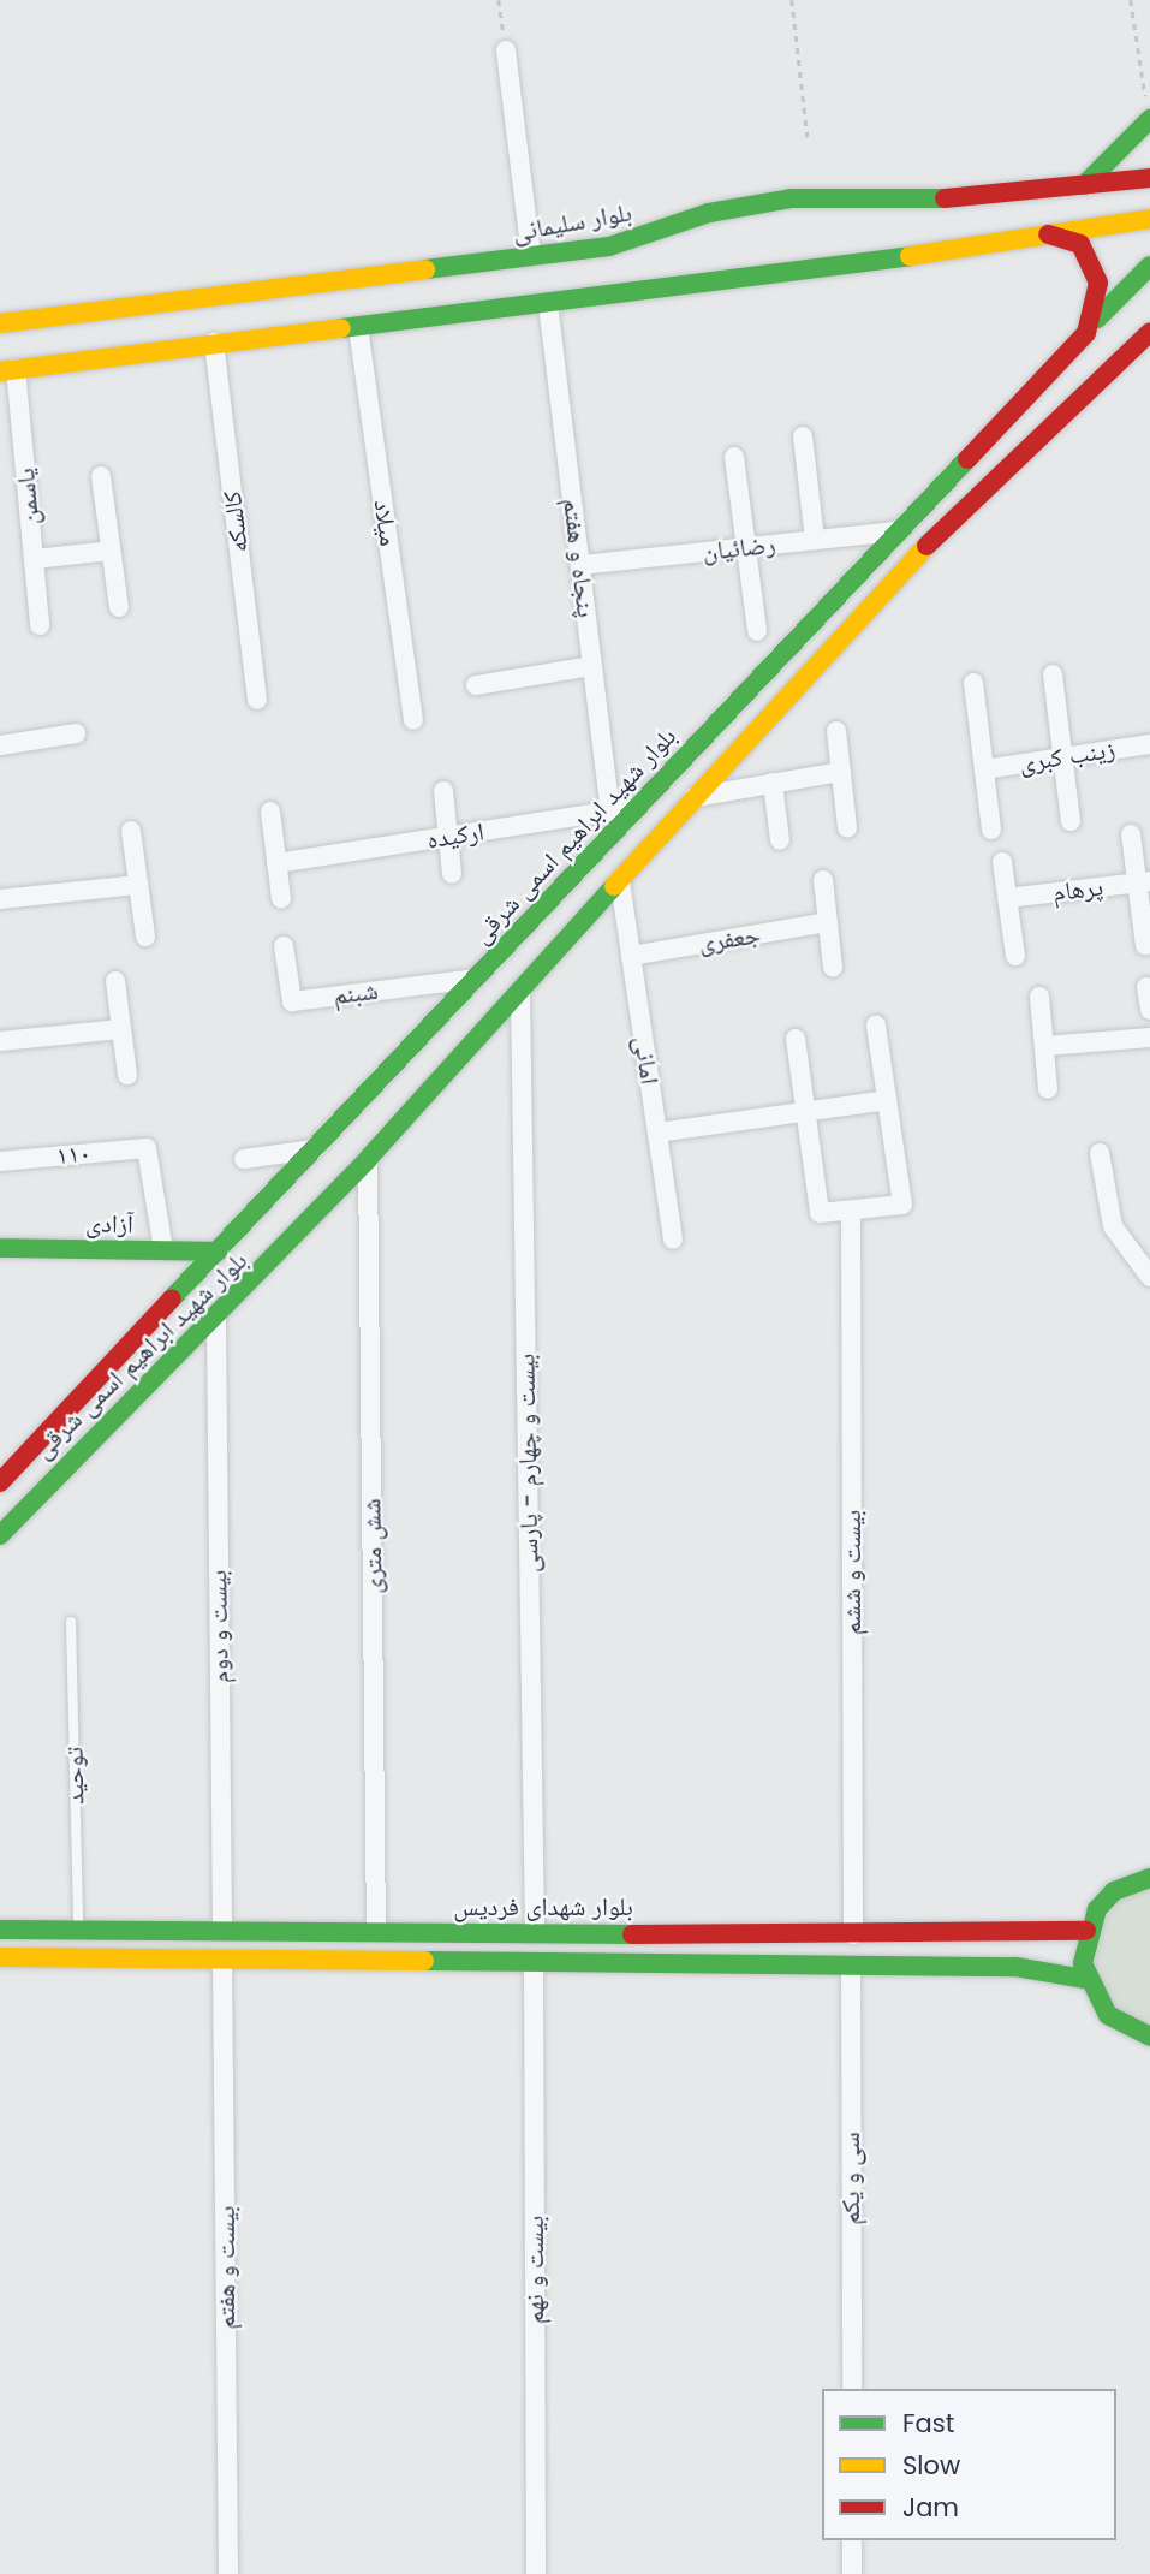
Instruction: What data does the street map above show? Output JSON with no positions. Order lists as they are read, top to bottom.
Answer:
{
  "streets": {
    "main road": [
      "بلوار سلیمانی",
      "بلوار شهید ابراهیم اسمی شرقی",
      "آزادی",
      "بلوار شهدای فردیس"
    ],
    "street": [
      "یاسمن",
      "کالسکه",
      "میلاد",
      "رضائیان",
      "پنجاه و هفتم",
      "زینب کبری",
      "ارکیده",
      "پرهام",
      "جعفری",
      "شبنم",
      "امانی",
      "۱۱۰",
      "بیست و چهارم - پارسی",
      "شش متری",
      "بیست و ششم",
      "بیست و دوم",
      "سی و یکم",
      "بیست و هفتم",
      "بیست و نهم"
    ],
    "lane": ["توحید"]
  },
  "crossings": [
    ["رضائیان", "پنجاه و هفتم"],
    ["رضائیان", "بلوار شهید ابراهیم اسمی شرقی"],
    ["پنجاه و هفتم", "ارکیده"],
    ["ارکیده", "بلوار شهید ابراهیم اسمی شرقی"],
    ["بلوار شهید ابراهیم اسمی شرقی", "شبنم"],
    ["بلوار شهید ابراهیم اسمی شرقی", "امانی"],
    ["بلوار شهید ابراهیم اسمی شرقی", "آزادی"],
    ["بلوار شهید ابراهیم اسمی شرقی", "بیست و چهارم - پارسی"],
    ["بلوار شهید ابراهیم اسمی شرقی", "شش متری"],
    ["بلوار شهید ابراهیم اسمی شرقی", "بیست و دوم"],
    ["جعفری", "امانی"],
    ["۱۱۰", "آزادی"],
    ["بیست و چهارم - پارسی", "بلوار شهدای فردیس"],
    ["شش متری", "بلوار شهدای فردیس"],
    ["بیست و ششم", "بلوار شهدای فردیس"],
    ["بیست و دوم", "بلوار شهدای فردیس"],
    ["توحید", "بلوار شهدای فردیس"]
  ],
  "legend": ["Fast", "Slow", "Jam"]
}
